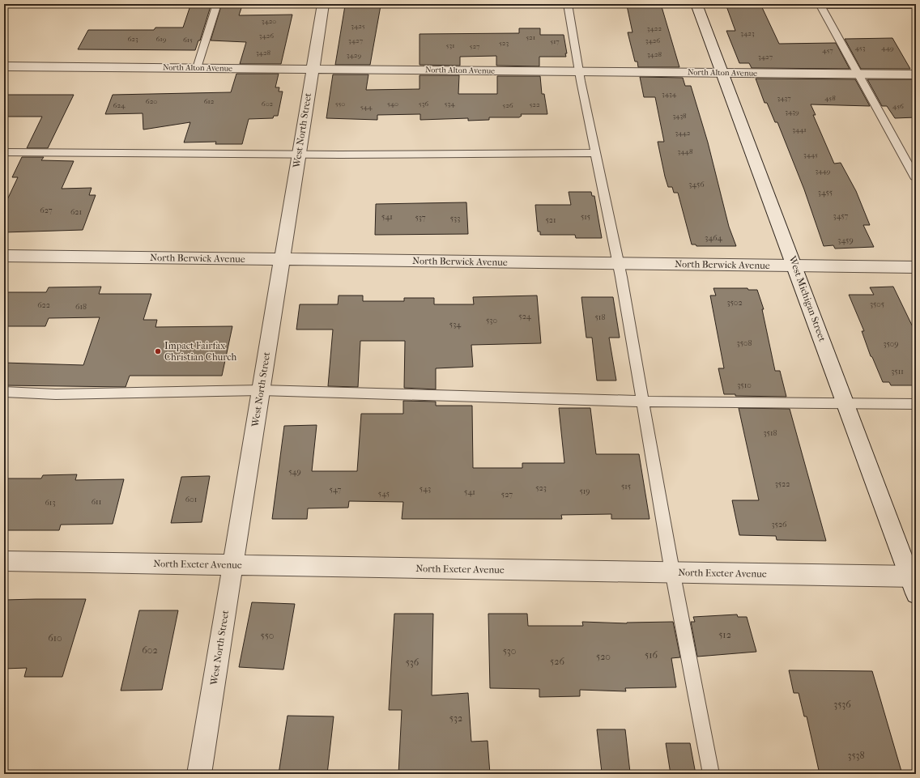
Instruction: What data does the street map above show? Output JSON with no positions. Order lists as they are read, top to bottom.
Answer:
{
  "streets": {
    "street": [
      "North Alton Avenue",
      "West North Street",
      "North Berwick Avenue",
      "West Michigan Street",
      "North Exeter Avenue"
    ]
  },
  "crossings": [
    ["North Alton Avenue", "West North Street"],
    ["North Alton Avenue", "West Michigan Street"],
    ["West North Street", "North Berwick Avenue"],
    ["West North Street", "North Exeter Avenue"],
    ["North Berwick Avenue", "West Michigan Street"],
    ["West Michigan Street", "North Exeter Avenue"]
  ],
  "places": ["Impact Fairfax Christian Church"],
  "house_numbers": [
    "3420",
    "3425",
    "3422",
    "3423",
    "3426",
    "521",
    "623",
    "619",
    "615",
    "3427",
    "3426",
    "517",
    "523",
    "531",
    "527",
    "453",
    "449",
    "457",
    "3428",
    "3428",
    "3429",
    "3427",
    "3434",
    "3437",
    "458",
    "620",
    "612",
    "602",
    "550",
    "540",
    "536",
    "534",
    "522",
    "624",
    "526",
    "456",
    "544",
    "3439",
    "3438",
    "3441",
    "3442",
    "3448",
    "3445",
    "3449",
    "3456",
    "3455",
    "627",
    "621",
    "3457",
    "541",
    "515",
    "537",
    "533",
    "521",
    "3464",
    "3459",
    "3502",
    "3505",
    "622",
    "618",
    "524",
    "518",
    "530",
    "534",
    "3508",
    "3509",
    "3511",
    "3510",
    "3518",
    "549",
    "3522",
    "515",
    "523",
    "543",
    "547",
    "519",
    "541",
    "545",
    "527",
    "601",
    "611",
    "613",
    "3526",
    "512",
    "550",
    "610",
    "602",
    "530",
    "516",
    "520",
    "526",
    "536",
    "3536",
    "532",
    "3538"
  ]
}
